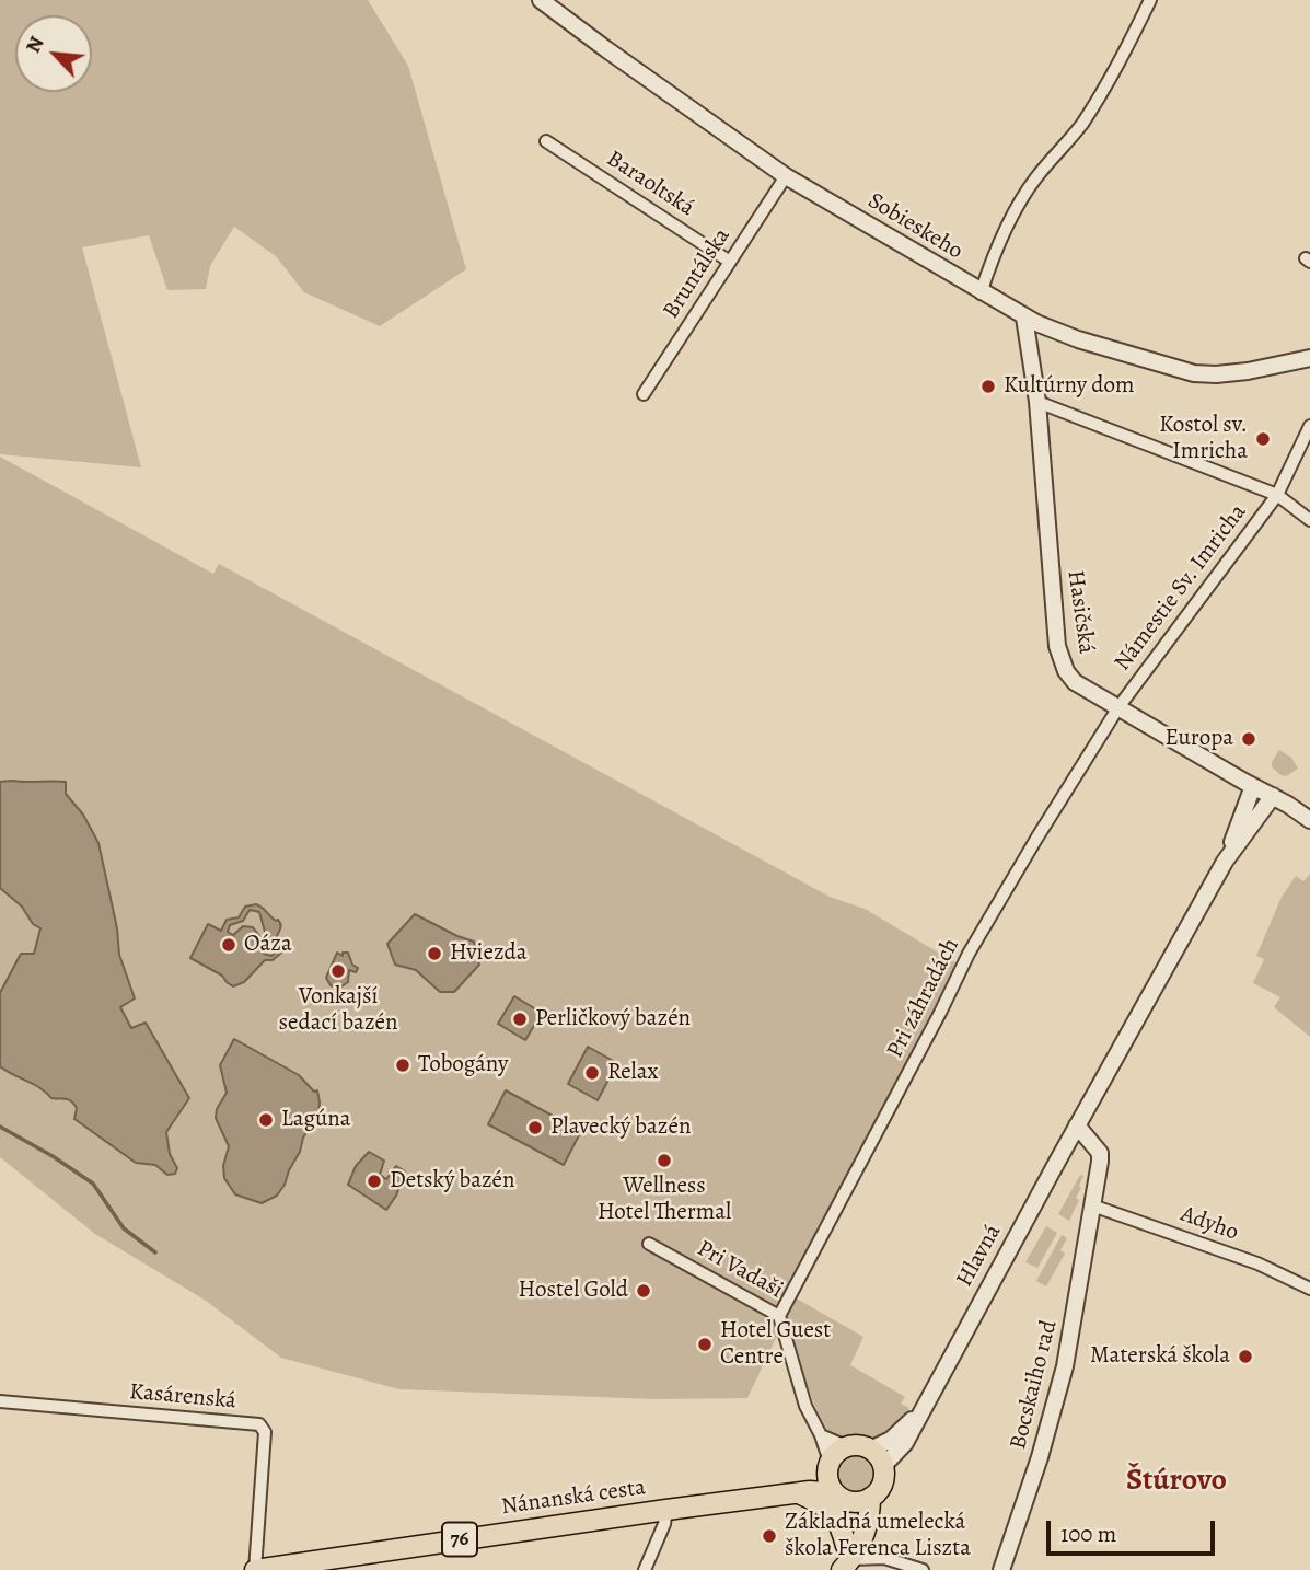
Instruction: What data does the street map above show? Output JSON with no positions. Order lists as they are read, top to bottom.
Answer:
{
  "streets": {
    "main road": ["Nánanská cesta", "76"],
    "street": [
      "Baraoltská",
      "Sobieskeho",
      "Bruntálska",
      "Námestie Sv. Imricha",
      "Hasičská",
      "Pri záhradách",
      "Adyho",
      "Hlavná",
      "Pri Vadaši",
      "Bocskaiho rad",
      "Kasárenská"
    ]
  },
  "crossings": [
    ["Baraoltská", "Bruntálska"],
    ["Sobieskeho", "Bruntálska"],
    ["Sobieskeho", "Hasičská"],
    ["Námestie Sv. Imricha", "Hasičská"],
    ["Námestie Sv. Imricha", "Pri záhradách"],
    ["Hasičská", "Pri záhradách"],
    ["Hasičská", "Hlavná"],
    ["Pri záhradách", "Pri Vadaši"],
    ["Adyho", "Bocskaiho rad"],
    ["Hlavná", "Pri Vadaši"],
    ["Hlavná", "76"],
    ["Pri Vadaši", "76"],
    ["Kasárenská", "Nánanská cesta"],
    ["Nánanská cesta", "76"]
  ],
  "districts": ["Štúrovo"],
  "places": [
    "Kultúrny dom",
    "Kostol sv. Imricha",
    "Europa",
    "Oáza",
    "Hviezda",
    "Vonkajší sedací bazén",
    "Perličkový bazén",
    "Tobogány",
    "Relax",
    "Lagúna",
    "Plavecký bazén",
    "Wellness Hotel Thermal",
    "Detský bazén",
    "Hostel Gold",
    "Hotel Guest Centre",
    "Materská škola",
    "Základná umelecká škola Ferenca Liszta"
  ],
  "scale_bar": "100 m",
  "north": "top left"
}
